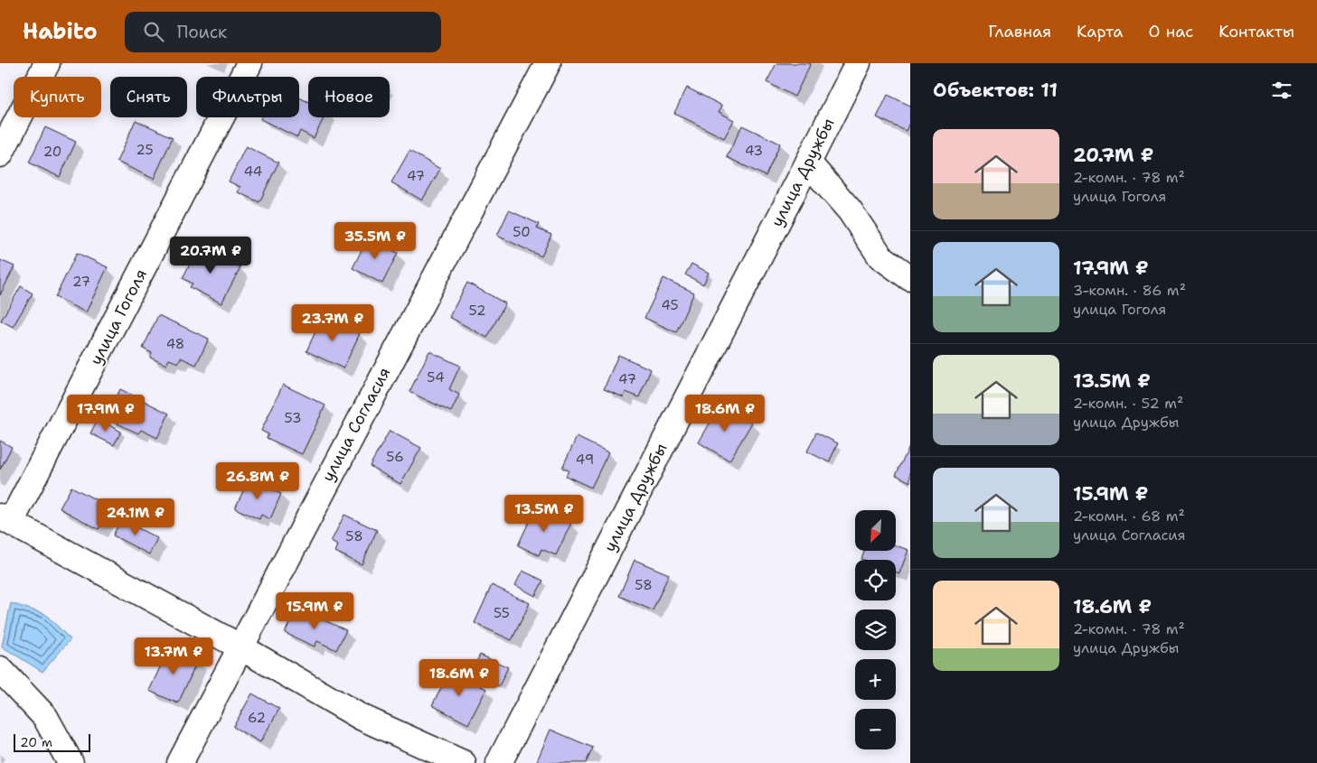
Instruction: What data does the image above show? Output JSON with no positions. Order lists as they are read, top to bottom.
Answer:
{
  "streets": {
    "street": ["улица Дружбы", "улица Гоголя", "улица Согласия"]
  },
  "house_numbers": [
    "25",
    "43",
    "20",
    "44",
    "47",
    "50",
    "27",
    "45",
    "52",
    "48",
    "54",
    "47",
    "53",
    "56",
    "49",
    "58",
    "58",
    "55",
    "62"
  ],
  "scale_bar": "20 m",
  "north": "bottom left",
  "page": {
    "header": "Habito",
    "search": "Поиск",
    "nav": [
      "Главная",
      "Карта",
      "О нас",
      "Контакты"
    ],
    "heading": "Объектов: 11",
    "chip": [
      "Купить",
      "Снять",
      "Фильтры",
      "Новое"
    ],
    "list": [
      {
        "name": "20.7M ₽",
        "note": "2-комн. · 78 m² · улица Гоголя"
      },
      {
        "name": "17.9M ₽",
        "note": "3-комн. · 86 m² · улица Гоголя"
      },
      {
        "name": "13.5M ₽",
        "note": "2-комн. · 52 m² · улица Дружбы"
      },
      {
        "name": "15.9M ₽",
        "note": "2-комн. · 68 m² · улица Согласия"
      },
      {
        "name": "18.6M ₽",
        "note": "2-комн. · 78 m² · улица Дружбы"
      }
    ],
    "price": [
      "35.5M ₽",
      "20.7M ₽",
      "23.7M ₽",
      "17.9M ₽",
      "18.6M ₽",
      "26.8M ₽",
      "13.5M ₽",
      "24.1M ₽",
      "15.9M ₽",
      "13.7M ₽",
      "18.6M ₽"
    ],
    "map_buttons": ["+", "−"],
    "scale": "20 m"
  }
}
